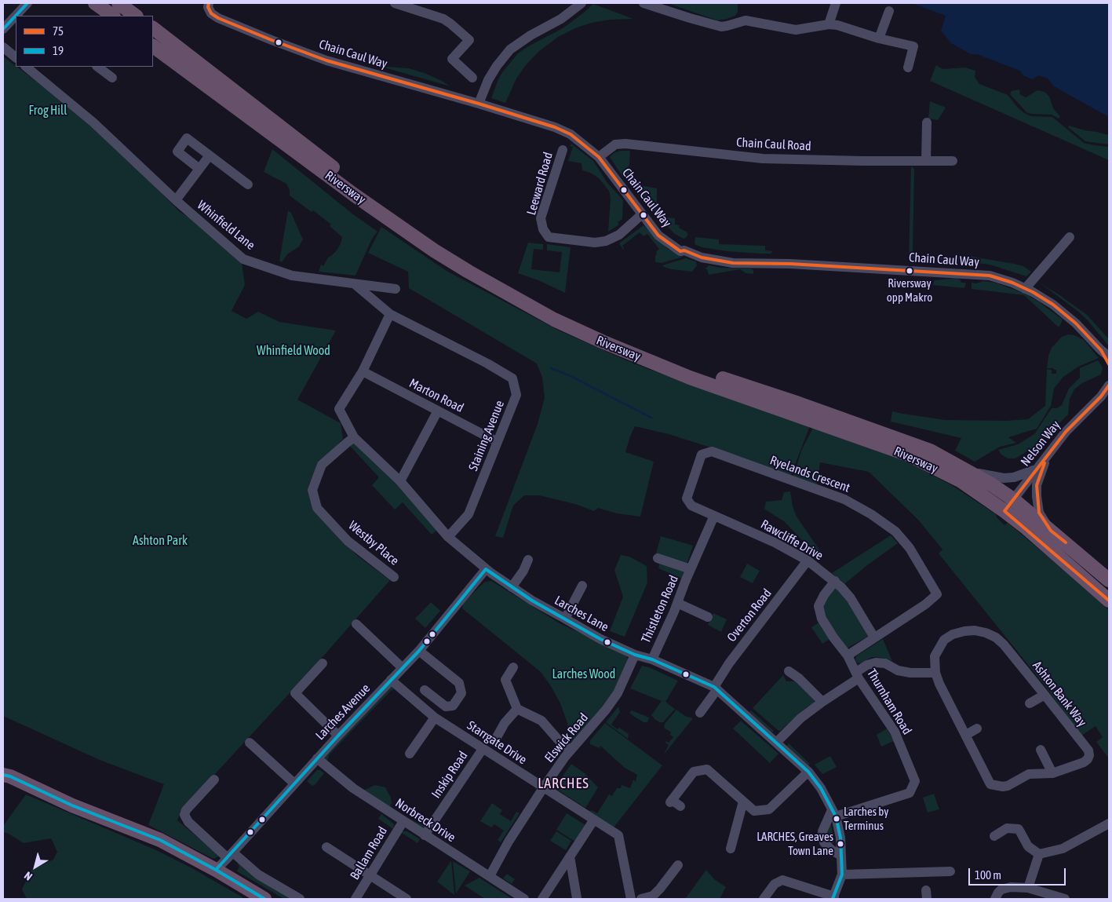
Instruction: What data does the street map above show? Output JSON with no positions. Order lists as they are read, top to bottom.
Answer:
{
  "streets": {
    "highway": ["Riversway"],
    "street": [
      "Chain Caul Way",
      "Chain Caul Road",
      "Leeward Road",
      "Whinfield Lane",
      "Marton Road",
      "Staining Avenue",
      "Nelson Way",
      "Ryelands Crescent",
      "Rawcliffe Drive",
      "Westby Place",
      "Thistleton Road",
      "Larches Lane",
      "Overton Road",
      "Ashton Bank Way",
      "Thurnham Road",
      "Larches Avenue",
      "Elswick Road",
      "Starrgate Drive",
      "Inskip Road",
      "Norbreck Drive",
      "Ballam Road"
    ]
  },
  "crossings": [
    ["Chain Caul Way", "Chain Caul Road"],
    ["Chain Caul Way", "Leeward Road"],
    ["Riversway", "Nelson Way"],
    ["Marton Road", "Staining Avenue"],
    ["Marton Road", "Larches Lane"],
    ["Staining Avenue", "Larches Lane"],
    ["Ryelands Crescent", "Rawcliffe Drive"],
    ["Ryelands Crescent", "Thistleton Road"],
    ["Ryelands Crescent", "Thurnham Road"],
    ["Rawcliffe Drive", "Thistleton Road"],
    ["Rawcliffe Drive", "Overton Road"],
    ["Rawcliffe Drive", "Thurnham Road"],
    ["Westby Place", "Larches Lane"],
    ["Thistleton Road", "Larches Lane"],
    ["Larches Lane", "Overton Road"],
    ["Larches Lane", "Thurnham Road"],
    ["Larches Lane", "Larches Avenue"],
    ["Larches Lane", "Elswick Road"],
    ["Larches Avenue", "Starrgate Drive"],
    ["Larches Avenue", "Norbreck Drive"],
    ["Elswick Road", "Starrgate Drive"],
    ["Elswick Road", "Norbreck Drive"],
    ["Starrgate Drive", "Inskip Road"],
    ["Inskip Road", "Norbreck Drive"],
    ["Norbreck Drive", "Ballam Road"]
  ],
  "districts": ["LARCHES"],
  "parks": [
    "Frog Hill",
    "Whinfield Wood",
    "Ashton Park",
    "Larches Wood"
  ],
  "places": ["Riversway opp Makro", "Larches by Terminus", "LARCHES, Greaves Town Lane"],
  "lines": ["transit line 75", "transit line 19"],
  "legend": ["75", "19"],
  "scale_bar": "100 m",
  "north": "bottom left"
}
